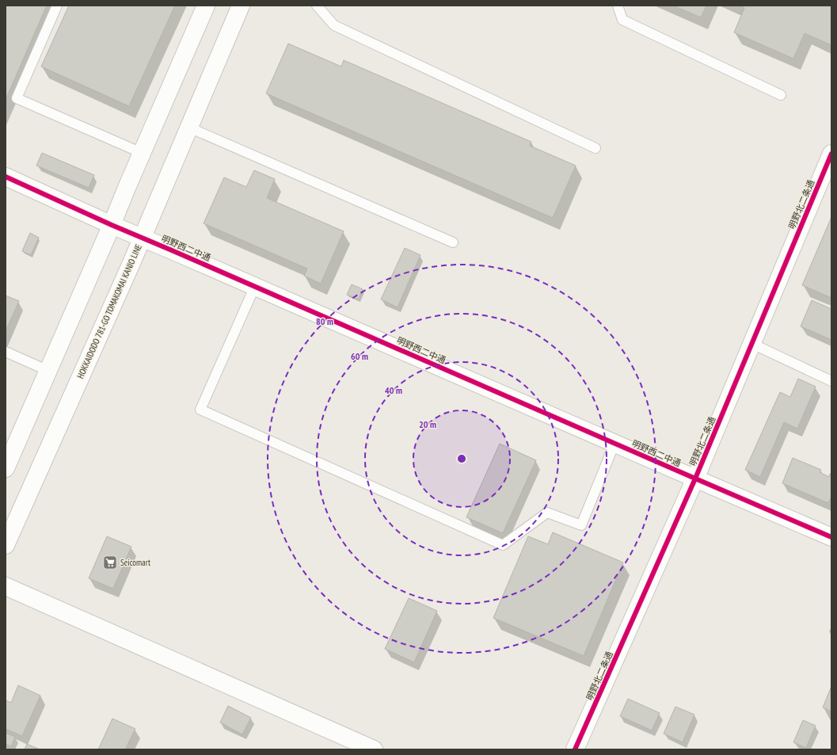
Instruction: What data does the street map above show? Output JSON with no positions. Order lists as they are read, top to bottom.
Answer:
{
  "streets": {
    "street": ["明野北二条通", "明野西二中通", "HOKKAIDODO 781-GO TOMAKOMAI KANJO LINE"]
  },
  "crossings": [
    ["明野北二条通", "明野西二中通"],
    ["明野西二中通", "HOKKAIDODO 781-GO TOMAKOMAI KANJO LINE"]
  ],
  "places": {
    "supermarket": ["Seicomart"]
  },
  "rings": [
    "80 m",
    "60 m",
    "40 m",
    "20 m"
  ]
}
